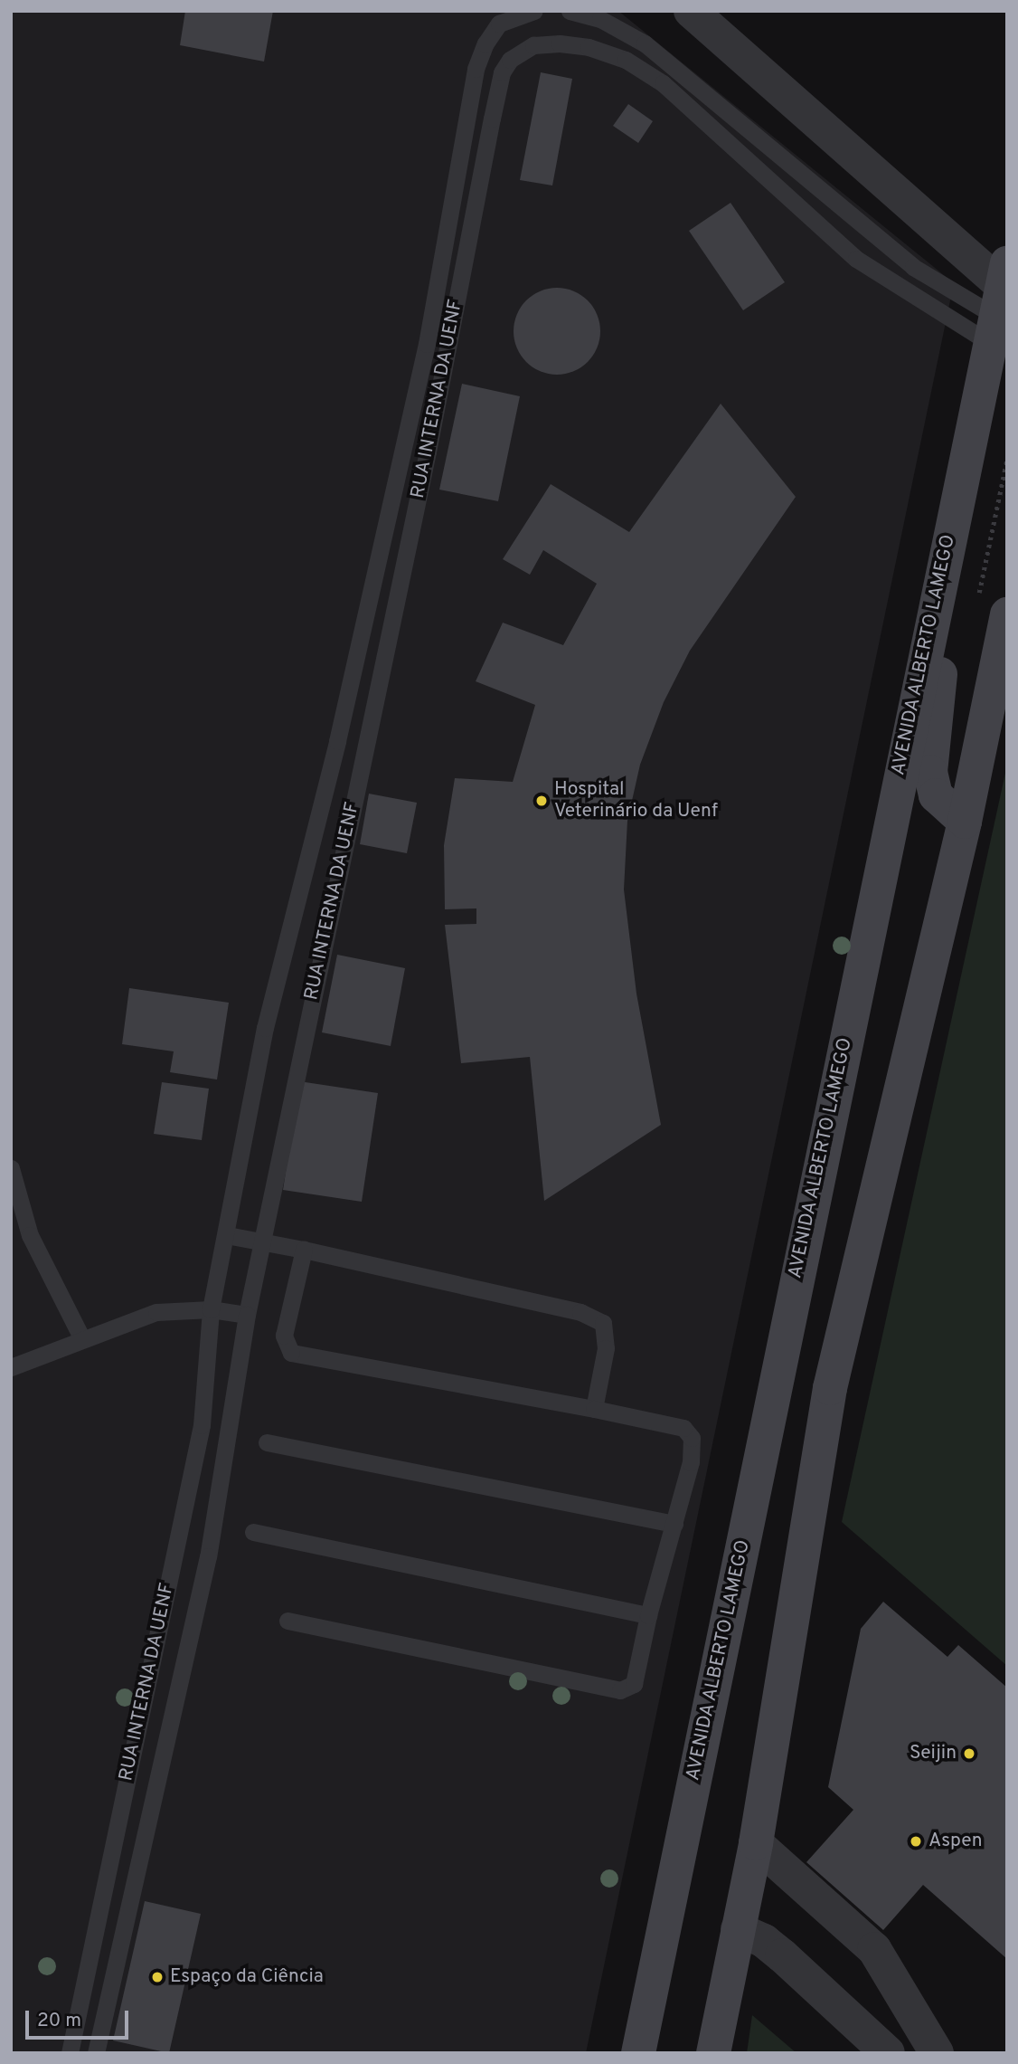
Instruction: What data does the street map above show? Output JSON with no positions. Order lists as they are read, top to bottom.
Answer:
{
  "streets": {
    "main road": ["AVENIDA ALBERTO LAMEGO"],
    "lane": ["RUA INTERNA DA UENF"]
  },
  "crossings": [
    ["RUA INTERNA DA UENF", "AVENIDA ALBERTO LAMEGO"]
  ],
  "places": [
    "Hospital Veterinário da Uenf",
    "Seijin",
    "Aspen",
    "Espaço da Ciência"
  ],
  "scale_bar": "20 m"
}
